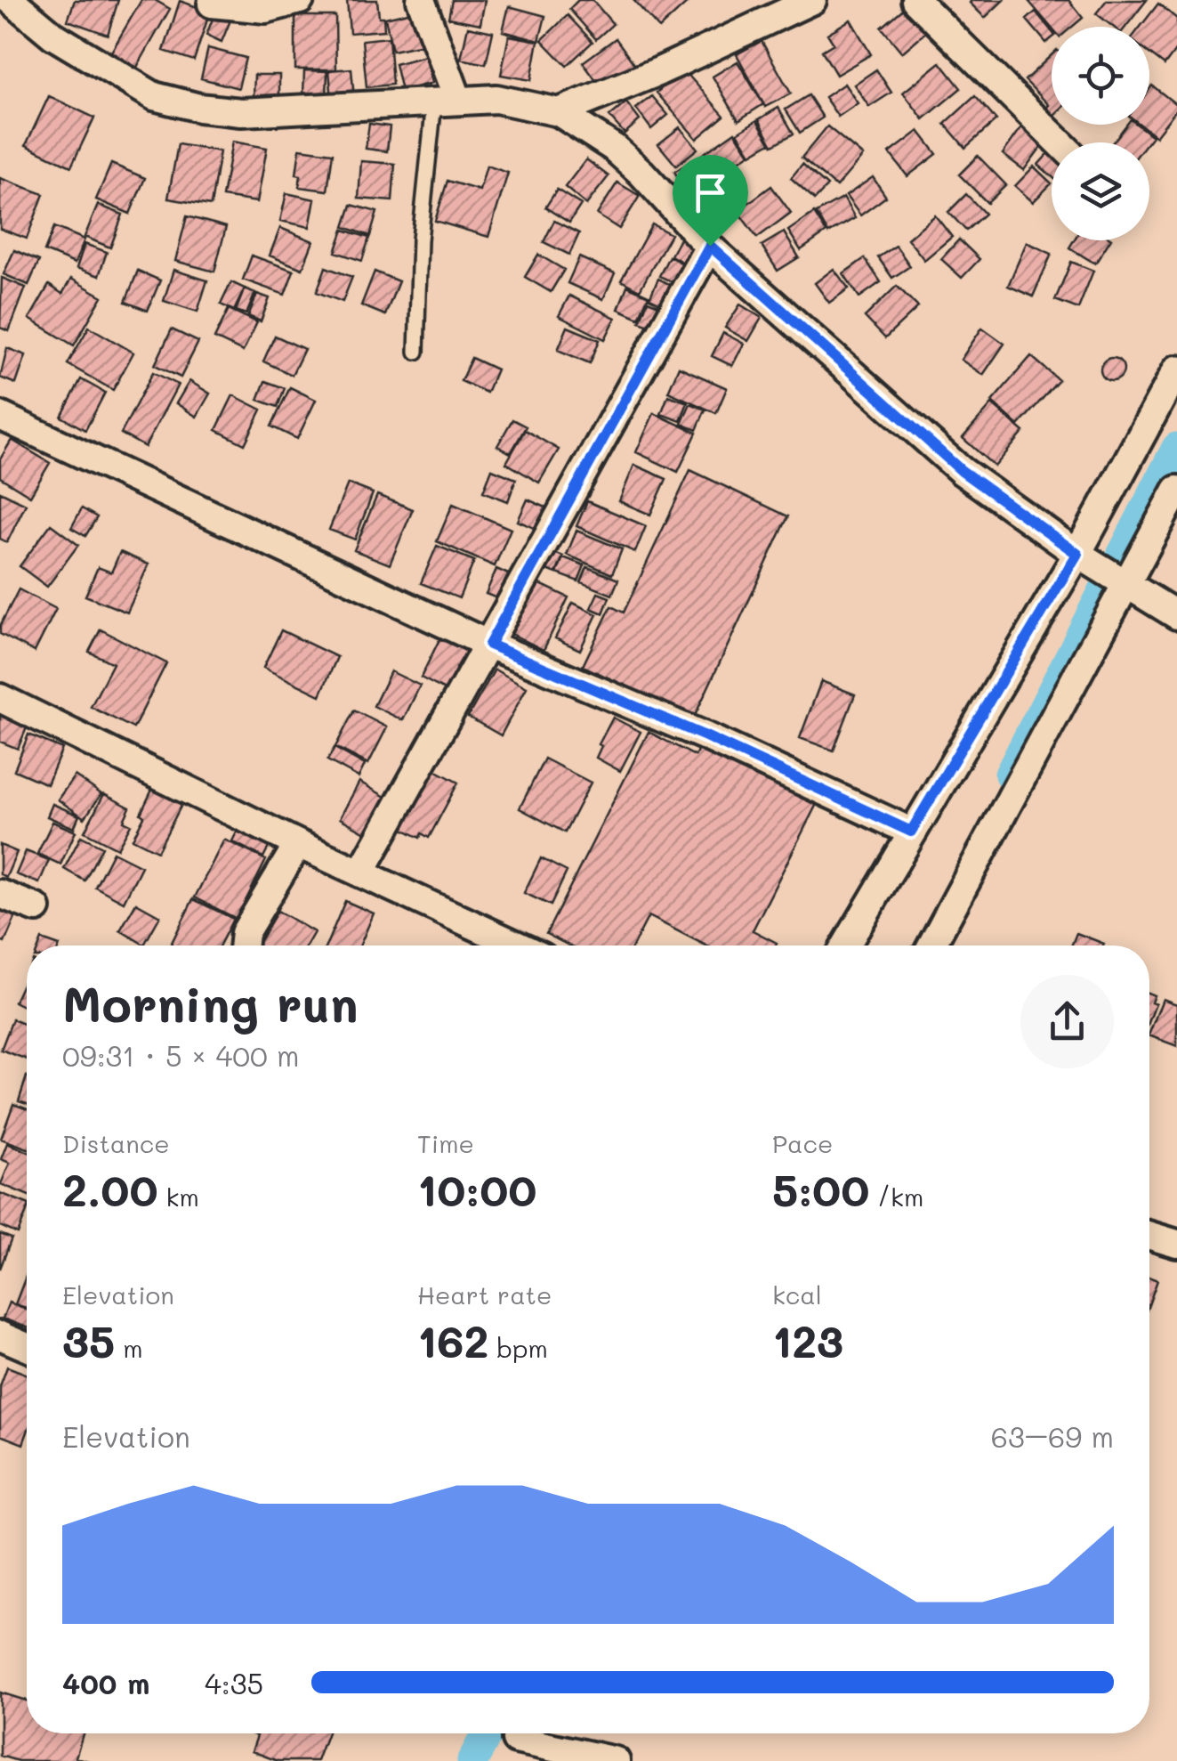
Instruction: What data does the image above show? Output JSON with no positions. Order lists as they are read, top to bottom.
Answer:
{
  "page": {
    "heading": ["Morning run", "09:31 · 5 × 400 m"],
    "stats": [
      ["Distance", "2.00 km"],
      ["Time", "10:00"],
      ["Pace", "5:00 /km"],
      ["Elevation", "35 m"],
      ["Heart rate", "162 bpm"],
      ["kcal", "123"]
    ],
    "chart": ["Elevation", "63–69 m"],
    "list": [
      {
        "name": "400 m",
        "note": "4:35"
      }
    ]
  }
}
